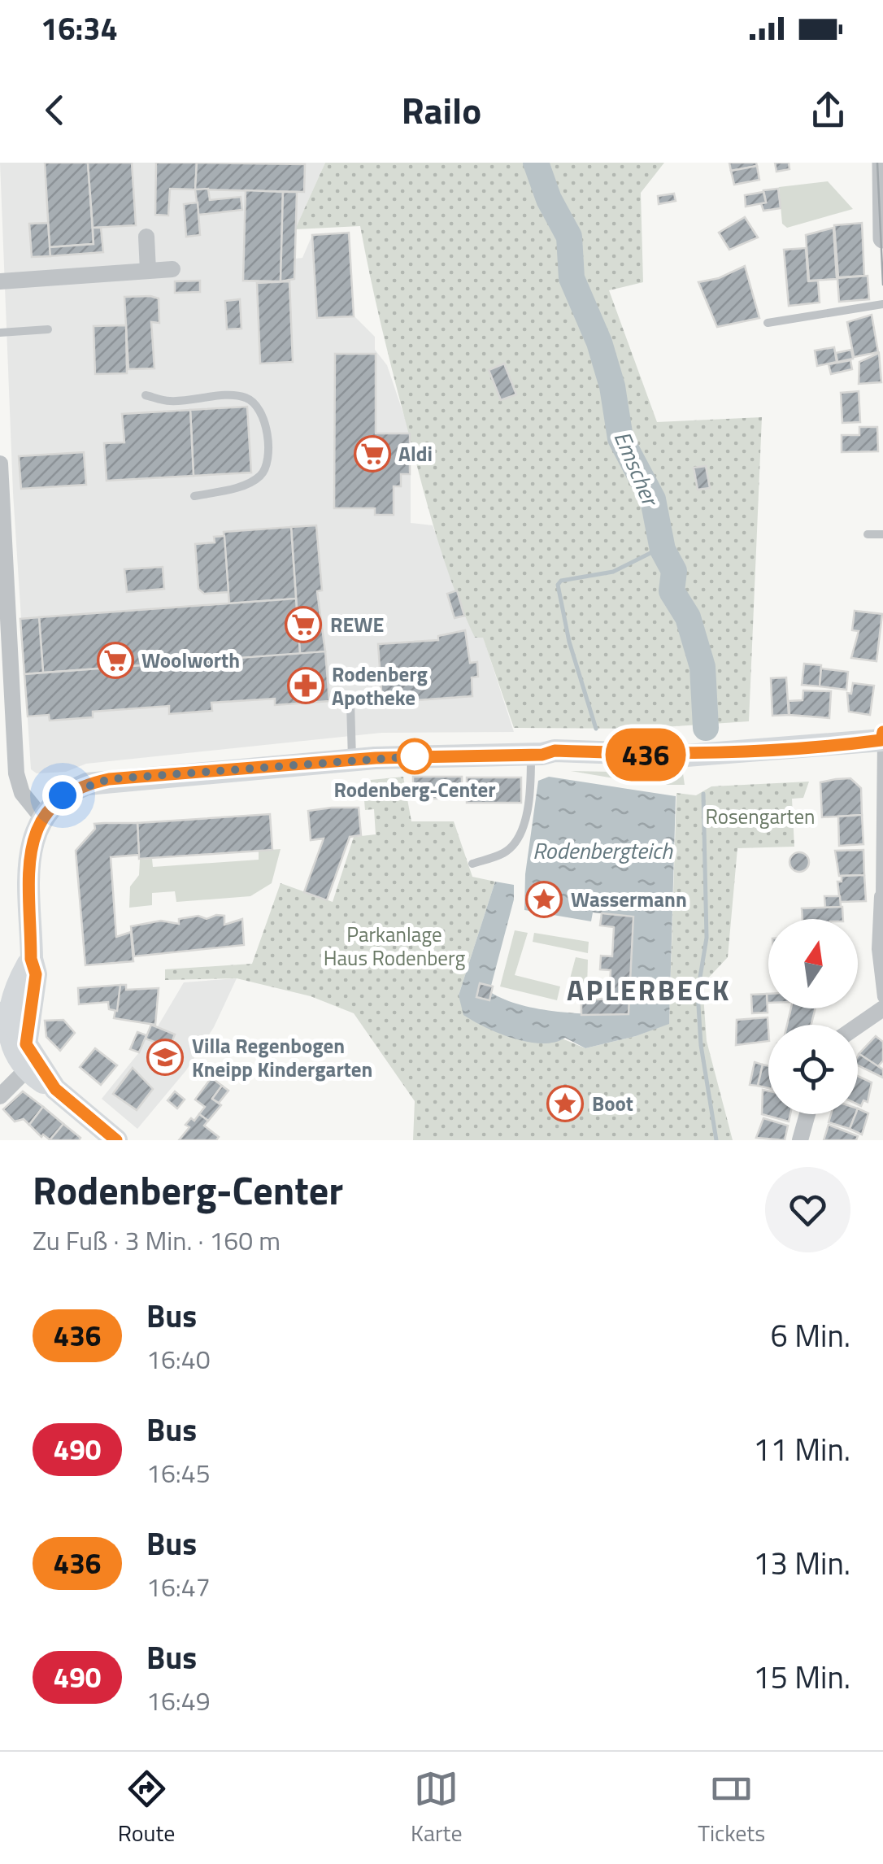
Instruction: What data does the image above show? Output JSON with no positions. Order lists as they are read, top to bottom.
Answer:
{
  "districts": ["APLERBECK"],
  "water": ["Emscher", "Rodenbergteich"],
  "parks": ["Rosengarten", "Parkanlage Haus Rodenberg"],
  "places": {
    "supermarket": ["Aldi", "REWE", "Woolworth"],
    "pharmacy": ["Rodenberg Apotheke"],
    "other": ["Rodenberg-Center"],
    "place": ["Wassermann", "Boot"],
    "school or university": ["Villa Regenbogen Kneipp Kindergarten"]
  },
  "lines": ["bus line 436"],
  "north": "top",
  "page": {
    "status": "16:34",
    "header": "Railo",
    "on_map": "436",
    "heading": ["Rodenberg-Center", "Zu Fuß · 3 Min. · 160 m"],
    "list": [
      {
        "mark": "436",
        "name": "Bus",
        "note": "16:40",
        "value": "6 Min."
      },
      {
        "mark": "490",
        "name": "Bus",
        "note": "16:45",
        "value": "11 Min."
      },
      {
        "mark": "436",
        "name": "Bus",
        "note": "16:47",
        "value": "13 Min."
      },
      {
        "mark": "490",
        "name": "Bus",
        "note": "16:49",
        "value": "15 Min."
      }
    ],
    "tabs": ["Route", "Karte", "Tickets"]
  }
}
